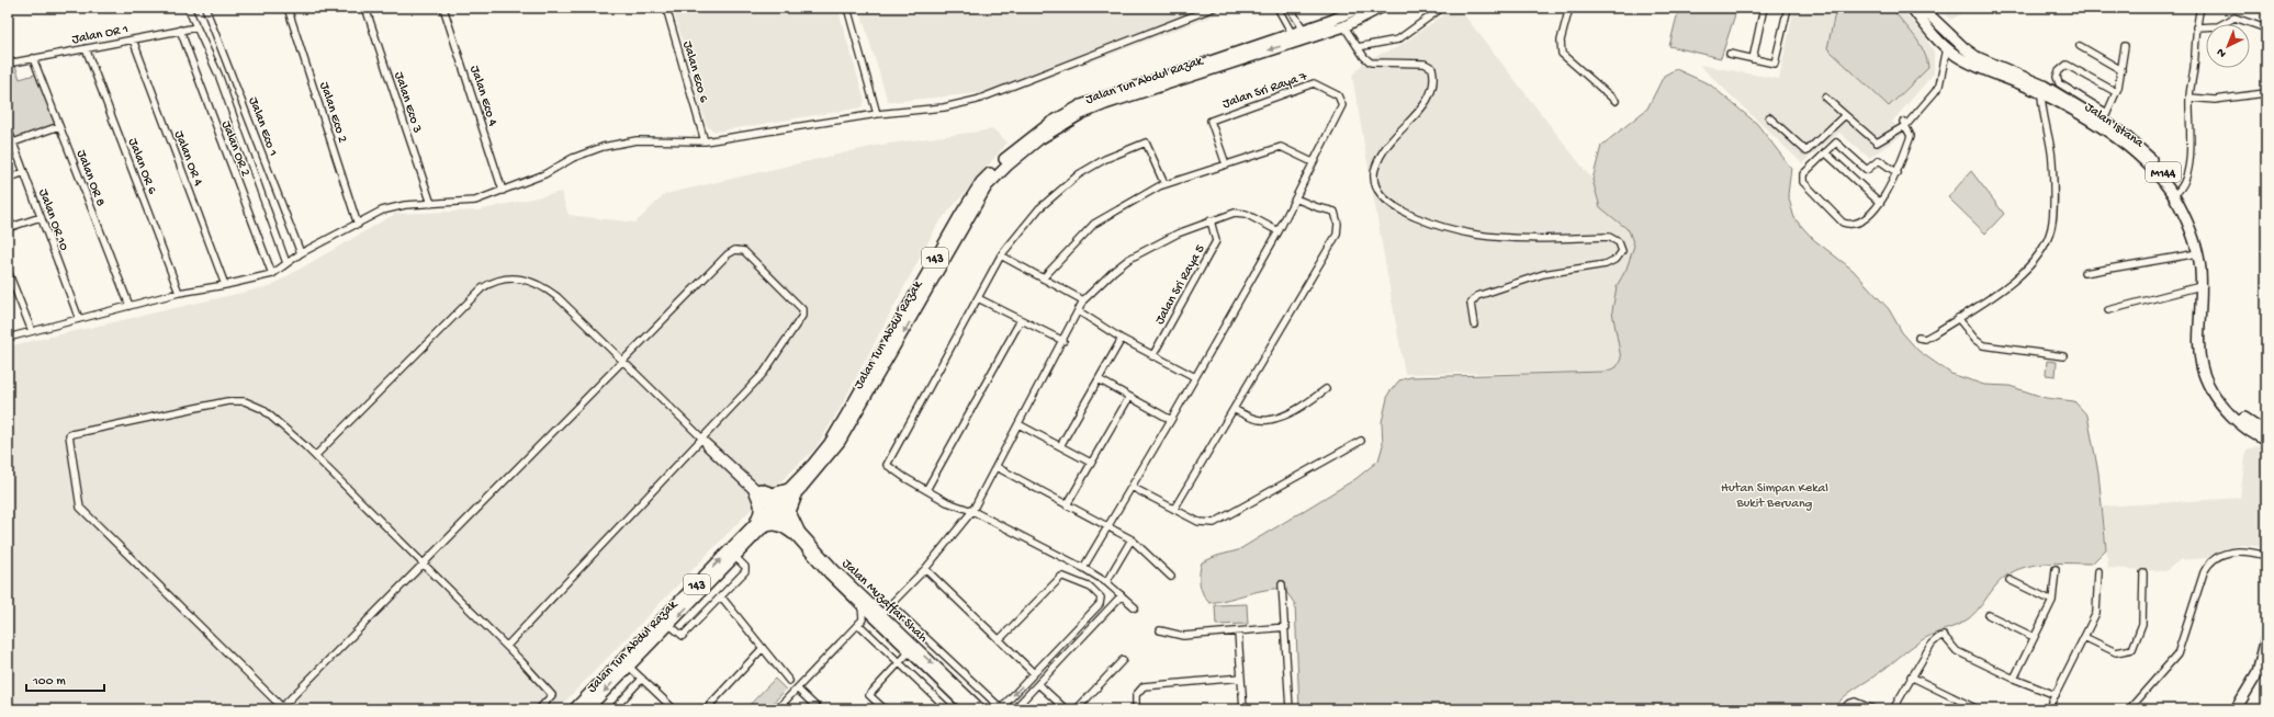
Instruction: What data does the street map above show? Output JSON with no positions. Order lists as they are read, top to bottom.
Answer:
{
  "streets": {
    "main road": [
      "Jalan Tun Abdul Razak",
      "Jalan Istana",
      "M144",
      "143",
      "Jalan Muzaffar Shah"
    ],
    "street": [
      "Jalan OR 1",
      "Jalan Eco 6",
      "Jalan Sri Raya 7",
      "Jalan Eco 4",
      "Jalan Eco 3",
      "Jalan Eco 2",
      "Jalan Eco 1",
      "Jalan OR 2",
      "Jalan OR 4",
      "Jalan OR 6",
      "Jalan OR 8",
      "Jalan OR 10",
      "Jalan Sri Raya 5"
    ]
  },
  "crossings": [
    ["Jalan OR 1", "Jalan OR 2"],
    ["Jalan OR 1", "Jalan OR 4"],
    ["Jalan OR 1", "Jalan OR 6"],
    ["Jalan OR 1", "Jalan OR 8"],
    ["Jalan Tun Abdul Razak", "Jalan Muzaffar Shah"]
  ],
  "parks": ["Hutan Simpan Kekal Bukit Beruang"],
  "scale_bar": "100 m",
  "north": "bottom left"
}
